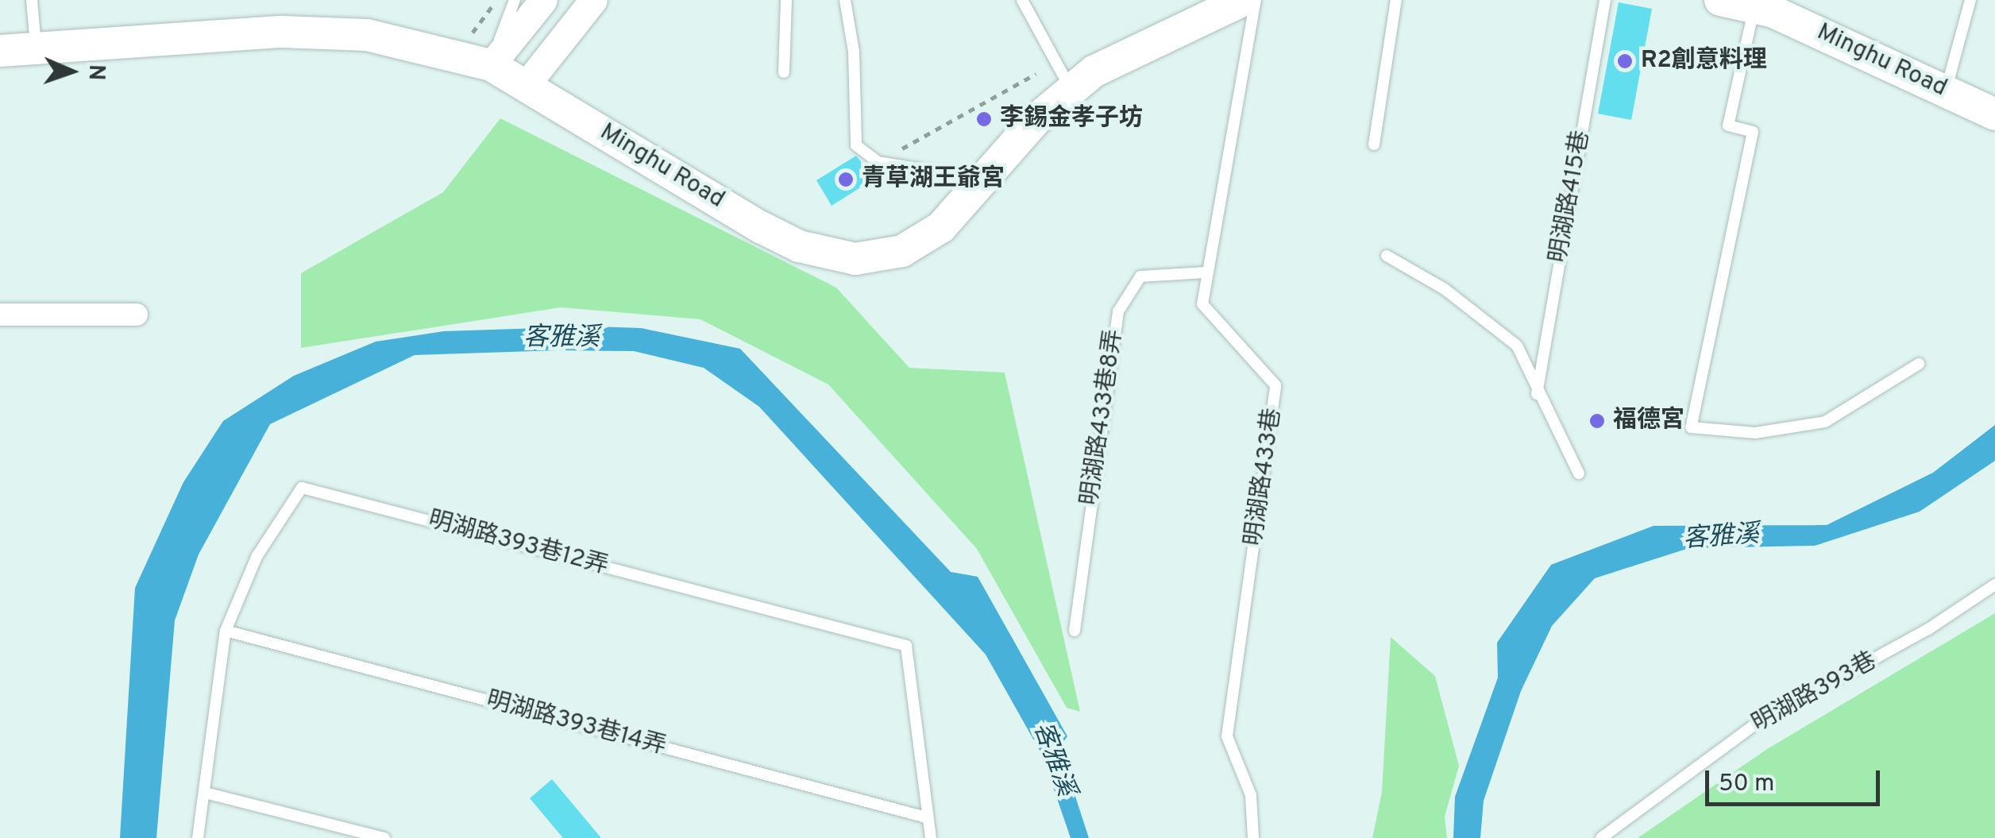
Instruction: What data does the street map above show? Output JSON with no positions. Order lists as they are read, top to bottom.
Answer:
{
  "streets": {
    "main road": ["Minghu Road"],
    "lane": [
      "明湖路415巷",
      "明湖路433巷8弄",
      "明湖路433巷",
      "明湖路393巷12弄",
      "明湖路393巷",
      "明湖路393巷14弄"
    ]
  },
  "crossings": [
    ["明湖路433巷8弄", "明湖路433巷"],
    ["明湖路393巷12弄", "明湖路393巷14弄"]
  ],
  "water": ["客雅溪"],
  "places": [
    "R2創意料理",
    "李錫金孝子坊",
    "青草湖王爺宮",
    "福德宮"
  ],
  "scale_bar": "50 m",
  "north": "right"
}
